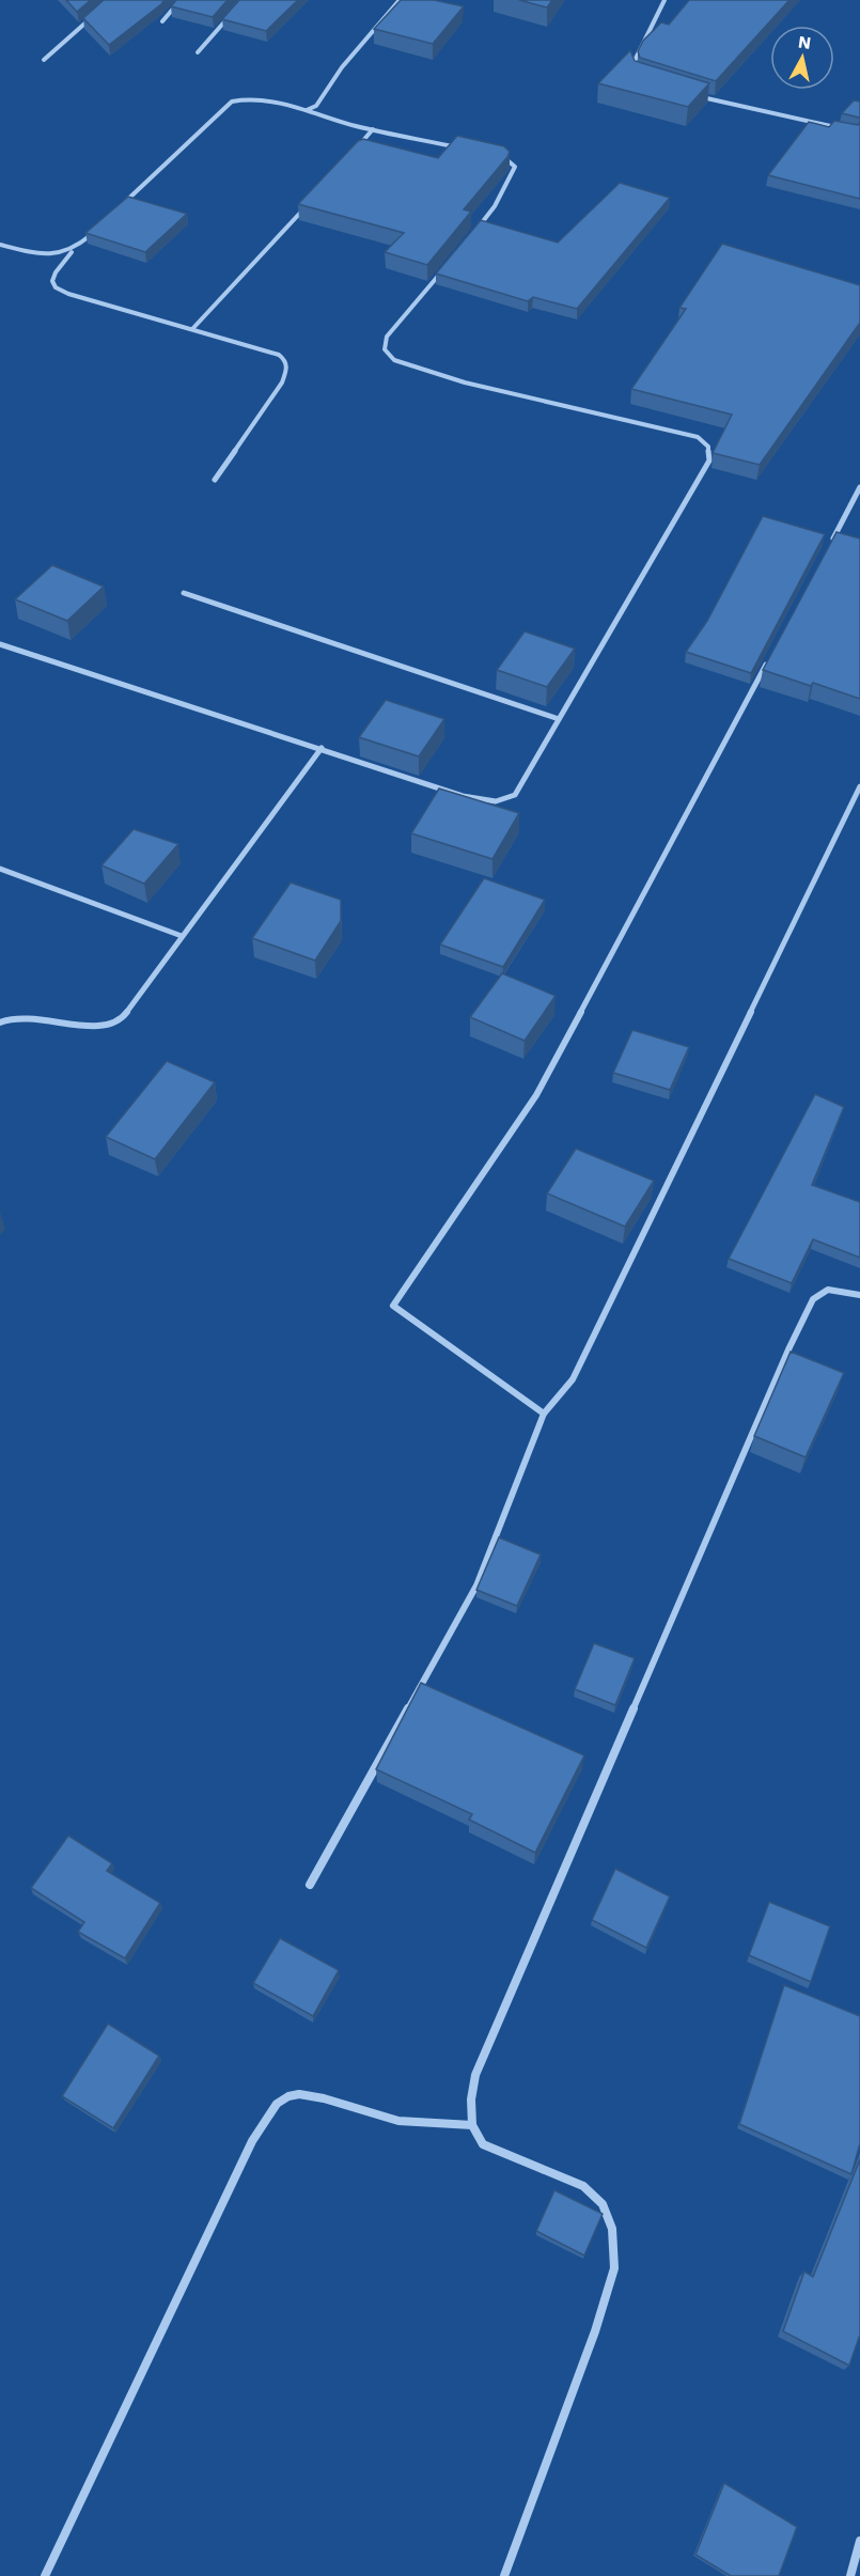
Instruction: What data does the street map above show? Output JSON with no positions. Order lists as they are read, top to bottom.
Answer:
{
  "north": "top"
}
